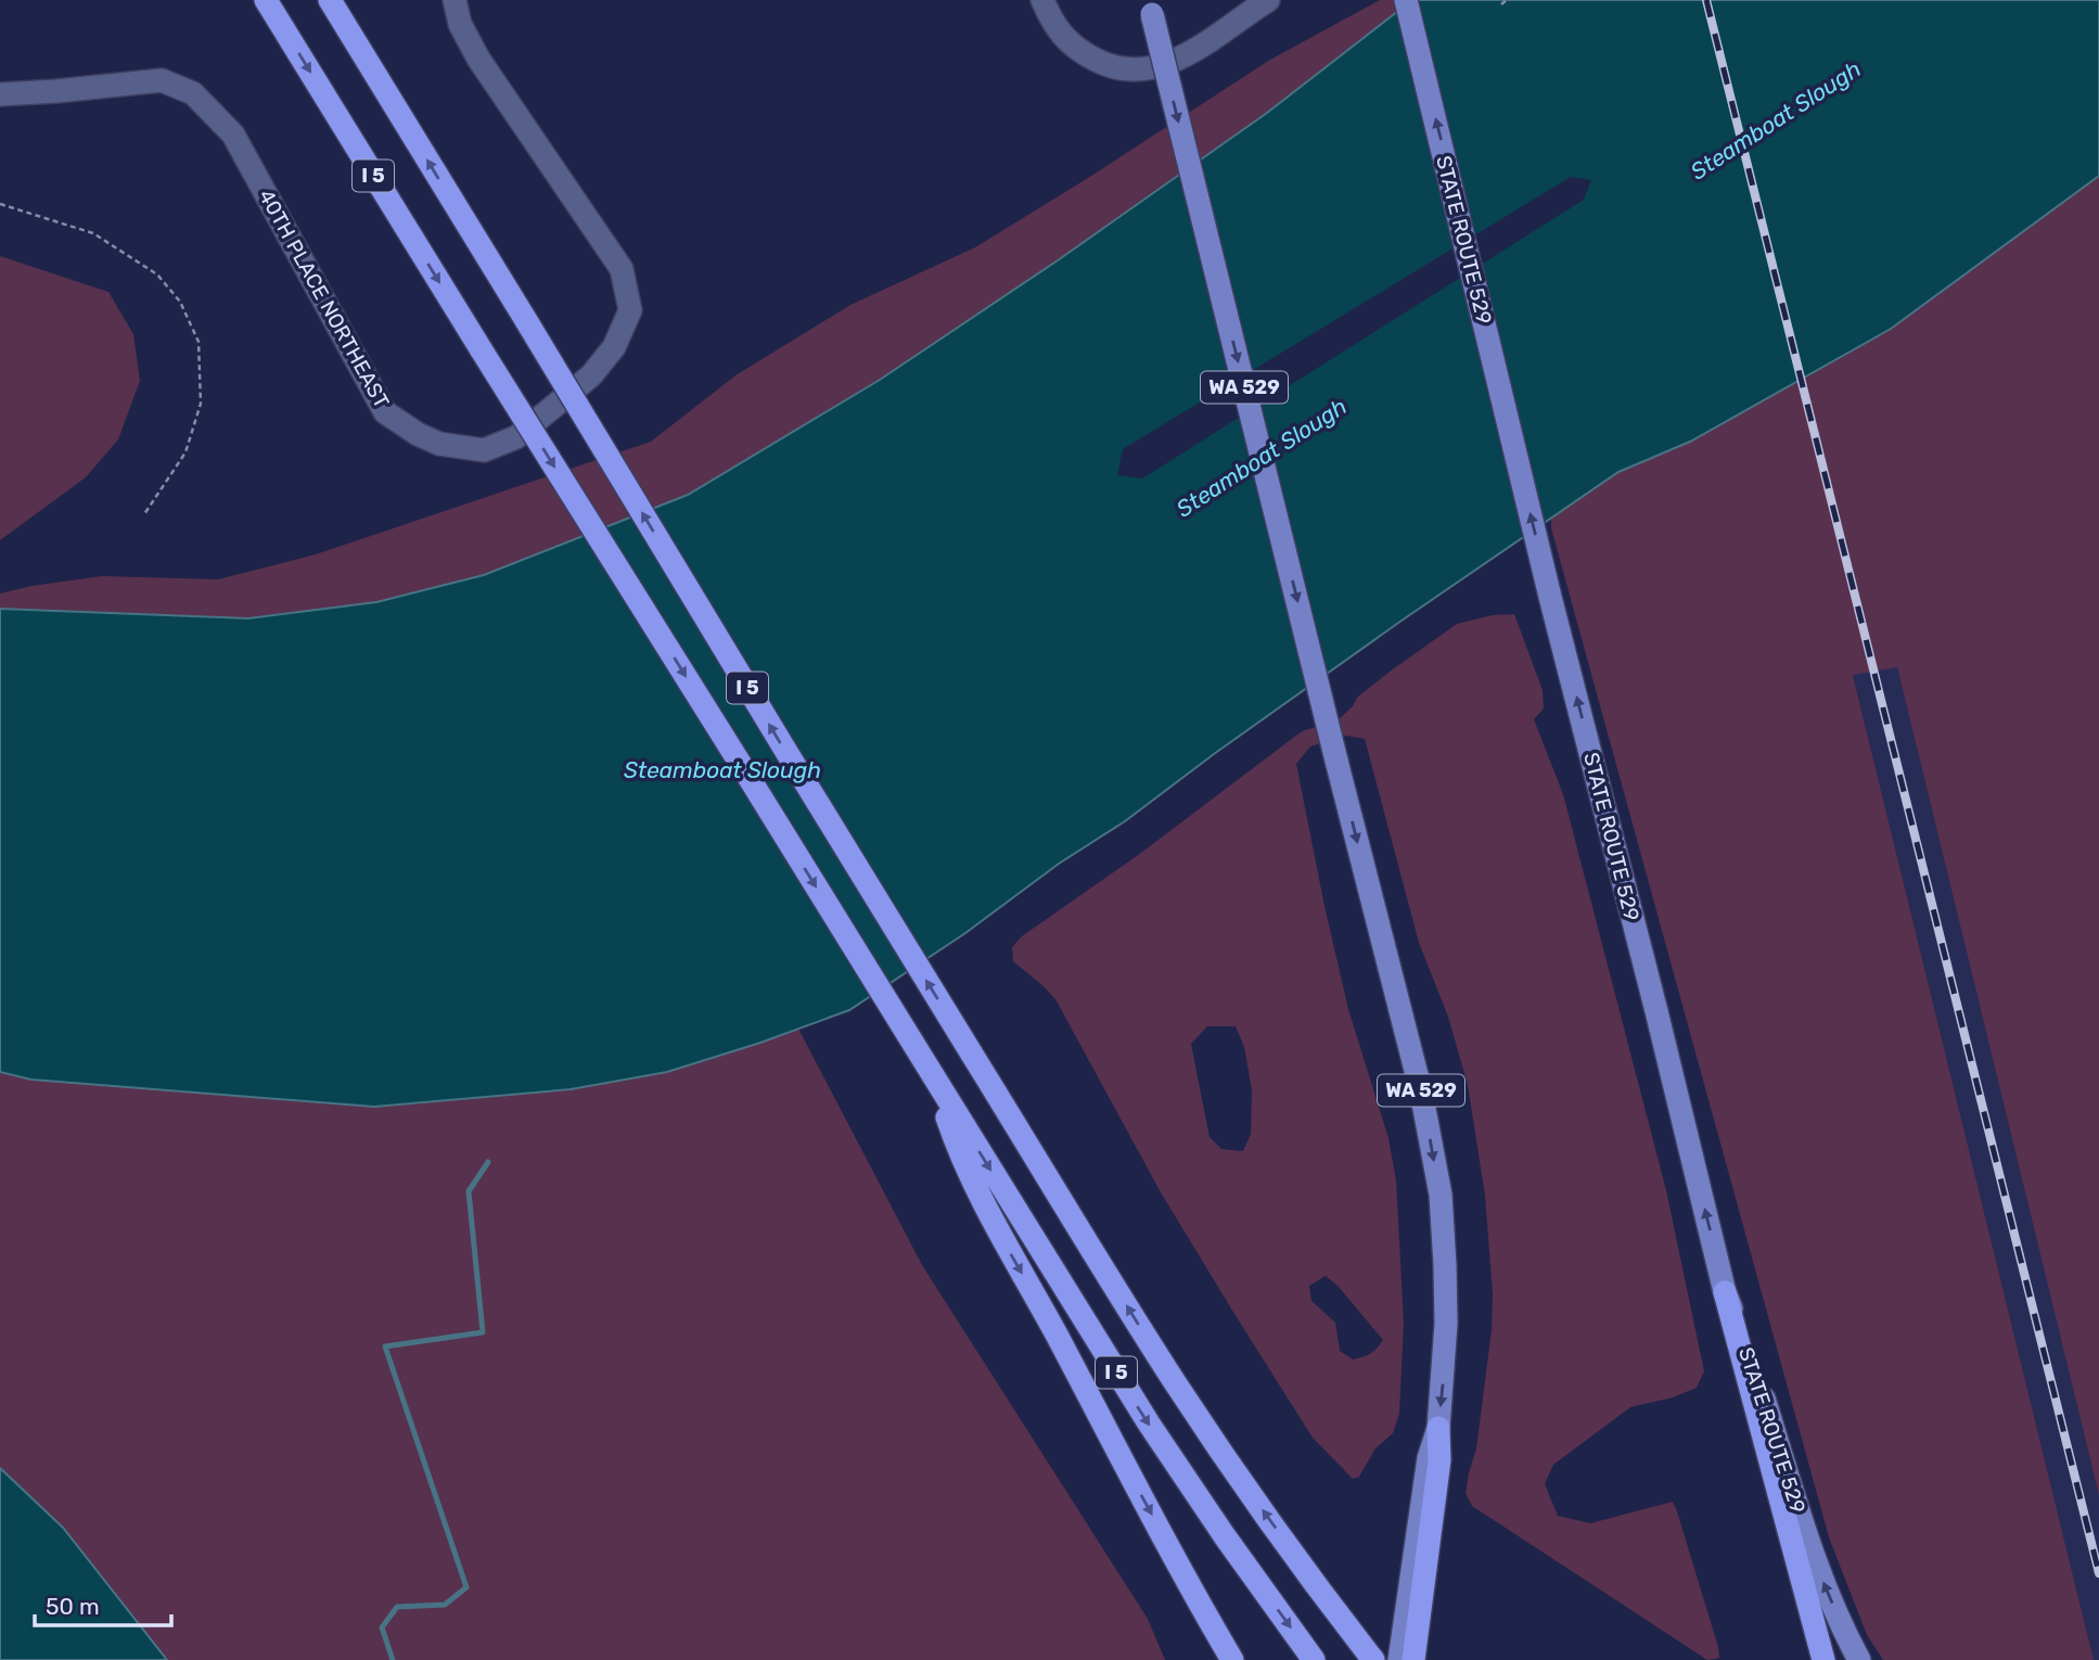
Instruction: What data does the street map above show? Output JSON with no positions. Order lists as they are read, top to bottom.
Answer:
{
  "streets": {
    "highway": ["I 5"],
    "main road": ["STATE ROUTE 529", "WA 529"],
    "street": ["40TH PLACE NORTHEAST"]
  },
  "one_way": ["STATE ROUTE 529"],
  "water": ["Steamboat Slough"],
  "scale_bar": "50 m"
}
